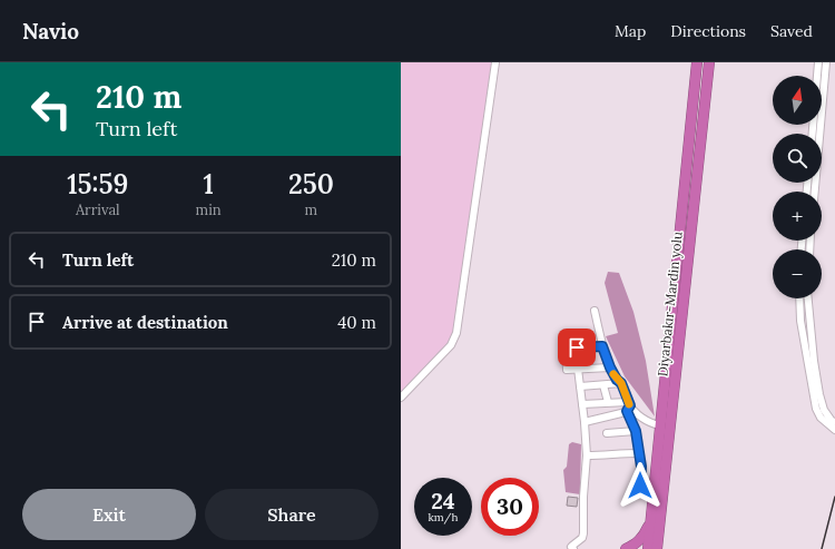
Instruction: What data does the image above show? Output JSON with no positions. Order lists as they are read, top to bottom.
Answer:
{
  "streets": {
    "highway": ["Diyarbakır-Mardin yolu"]
  },
  "north": "top",
  "page": {
    "header": "Navio",
    "nav": ["Map", "Directions", "Saved"],
    "turn": ["210 m", "Turn left"],
    "map_buttons": ["+", "−"],
    "eta": [
      "15:59",
      "Arrival",
      "1",
      "min",
      "250",
      "m"
    ],
    "list": [
      {
        "name": "Turn left",
        "value": "210 m"
      },
      {
        "name": "Arrive at destination",
        "value": "40 m"
      }
    ],
    "speed": "24 km/h",
    "limit": "30",
    "buttons": ["Exit", "Share"]
  }
}
